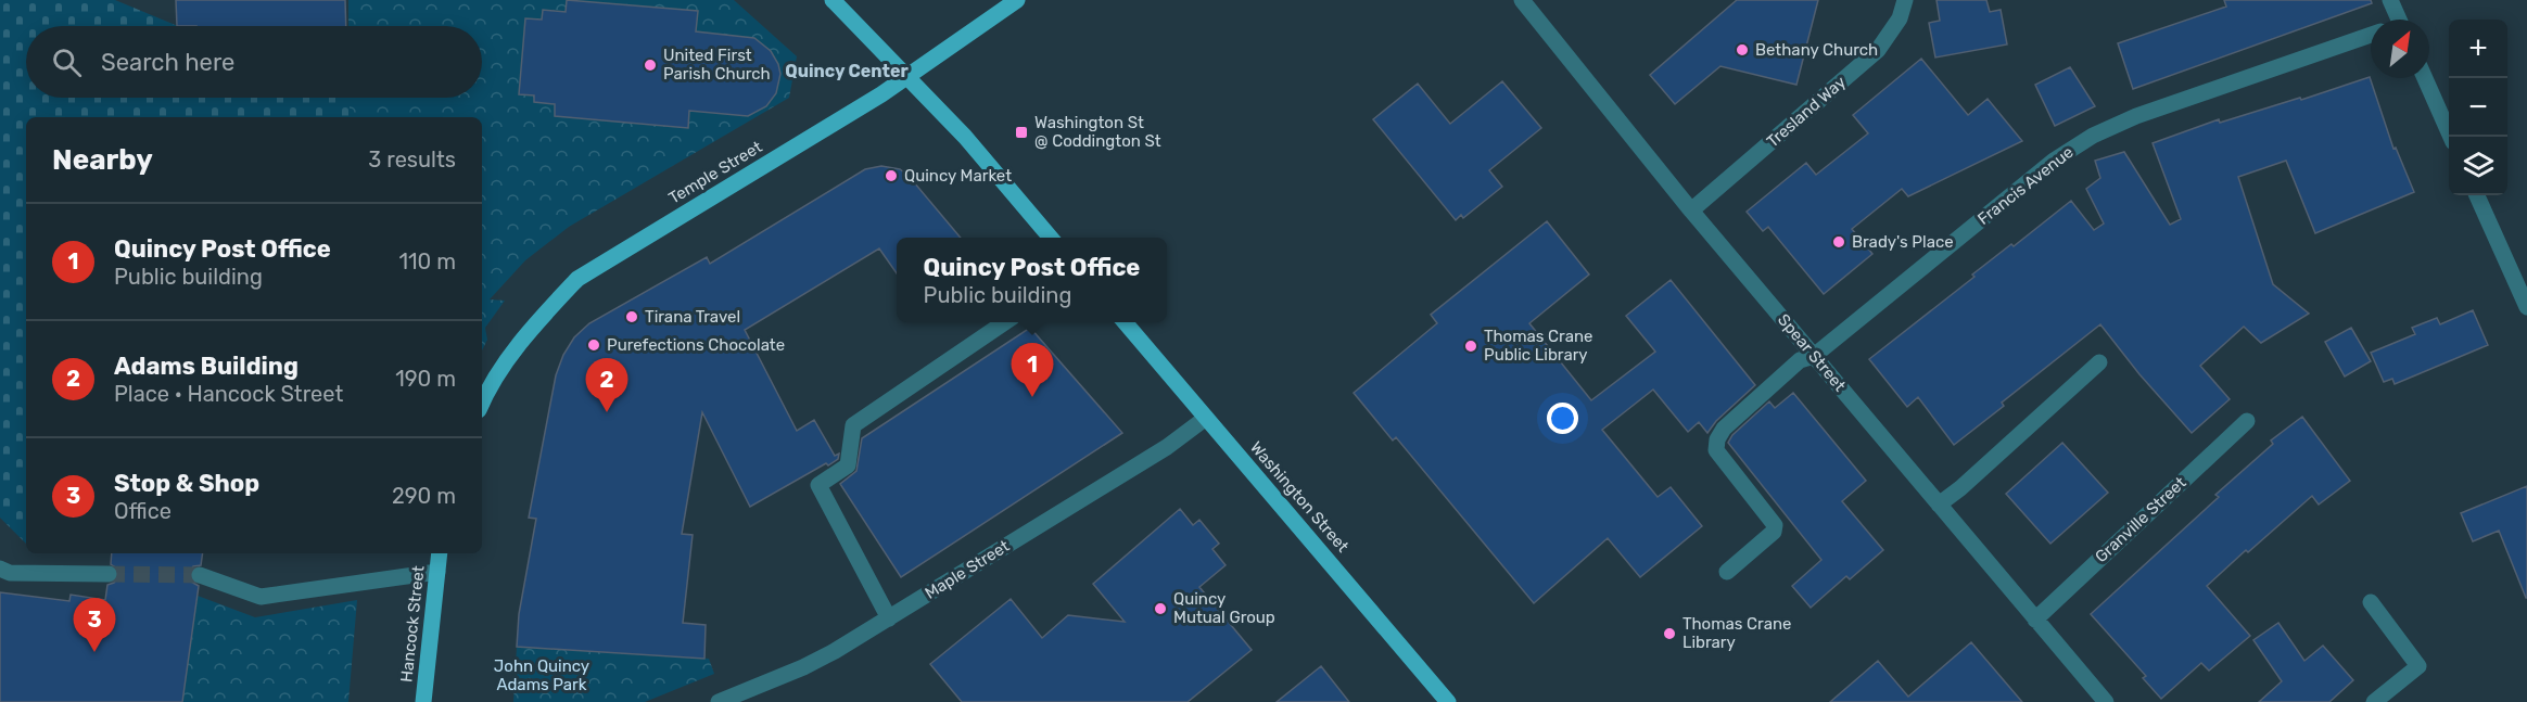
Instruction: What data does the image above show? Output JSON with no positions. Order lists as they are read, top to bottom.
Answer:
{
  "streets": {
    "main road": ["Temple Street", "Washington Street", "Hancock Street"],
    "street": [
      "Tresland Way",
      "Francis Avenue",
      "Spear Street",
      "Granville Street",
      "Maple Street"
    ]
  },
  "crossings": [
    ["Tresland Way", "Spear Street"],
    ["Francis Avenue", "Spear Street"],
    ["Spear Street", "Granville Street"],
    ["Washington Street", "Maple Street"]
  ],
  "districts": ["Quincy Center"],
  "parks": ["John Quincy Adams Park"],
  "places": {
    "other": [
      "Bethany Church",
      "United First Parish Church",
      "Quincy Market",
      "Brady's Place",
      "Tirana Travel",
      "Purefections Chocolate",
      "Thomas Crane Public Library",
      "Quincy Mutual Group",
      "Thomas Crane Library"
    ],
    "transit": ["Washington St @ Coddington St"]
  },
  "north": "top right",
  "page": {
    "map_buttons": ["+", "−"],
    "search": "Search here",
    "heading": ["Nearby", "3 results"],
    "list": [
      {
        "mark": "1",
        "name": "Quincy Post Office",
        "note": "Public building",
        "value": "110 m"
      },
      {
        "mark": "2",
        "name": "Adams Building",
        "note": "Place · Hancock Street",
        "value": "190 m"
      },
      {
        "mark": "3",
        "name": "Stop & Shop",
        "note": "Office",
        "value": "290 m"
      }
    ],
    "popup": ["Quincy Post Office", "Public building"],
    "pins": ["1", "2", "3"]
  }
}
